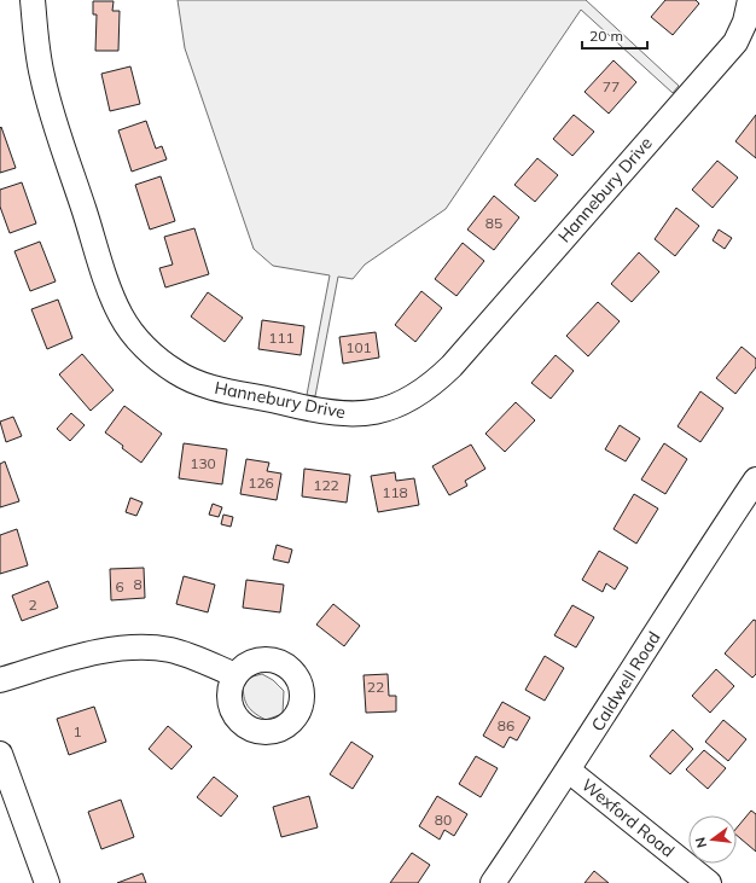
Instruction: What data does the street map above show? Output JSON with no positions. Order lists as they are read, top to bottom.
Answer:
{
  "streets": {
    "street": ["Hannebury Drive", "Caldwell Road", "Wexford Road"]
  },
  "crossings": [
    ["Caldwell Road", "Wexford Road"]
  ],
  "house_numbers": [
    "77",
    "85",
    "111",
    "101",
    "130",
    "126",
    "122",
    "118",
    "8",
    "6",
    "2",
    "22",
    "86",
    "1",
    "80"
  ],
  "scale_bar": "20 m",
  "north": "left"
}
